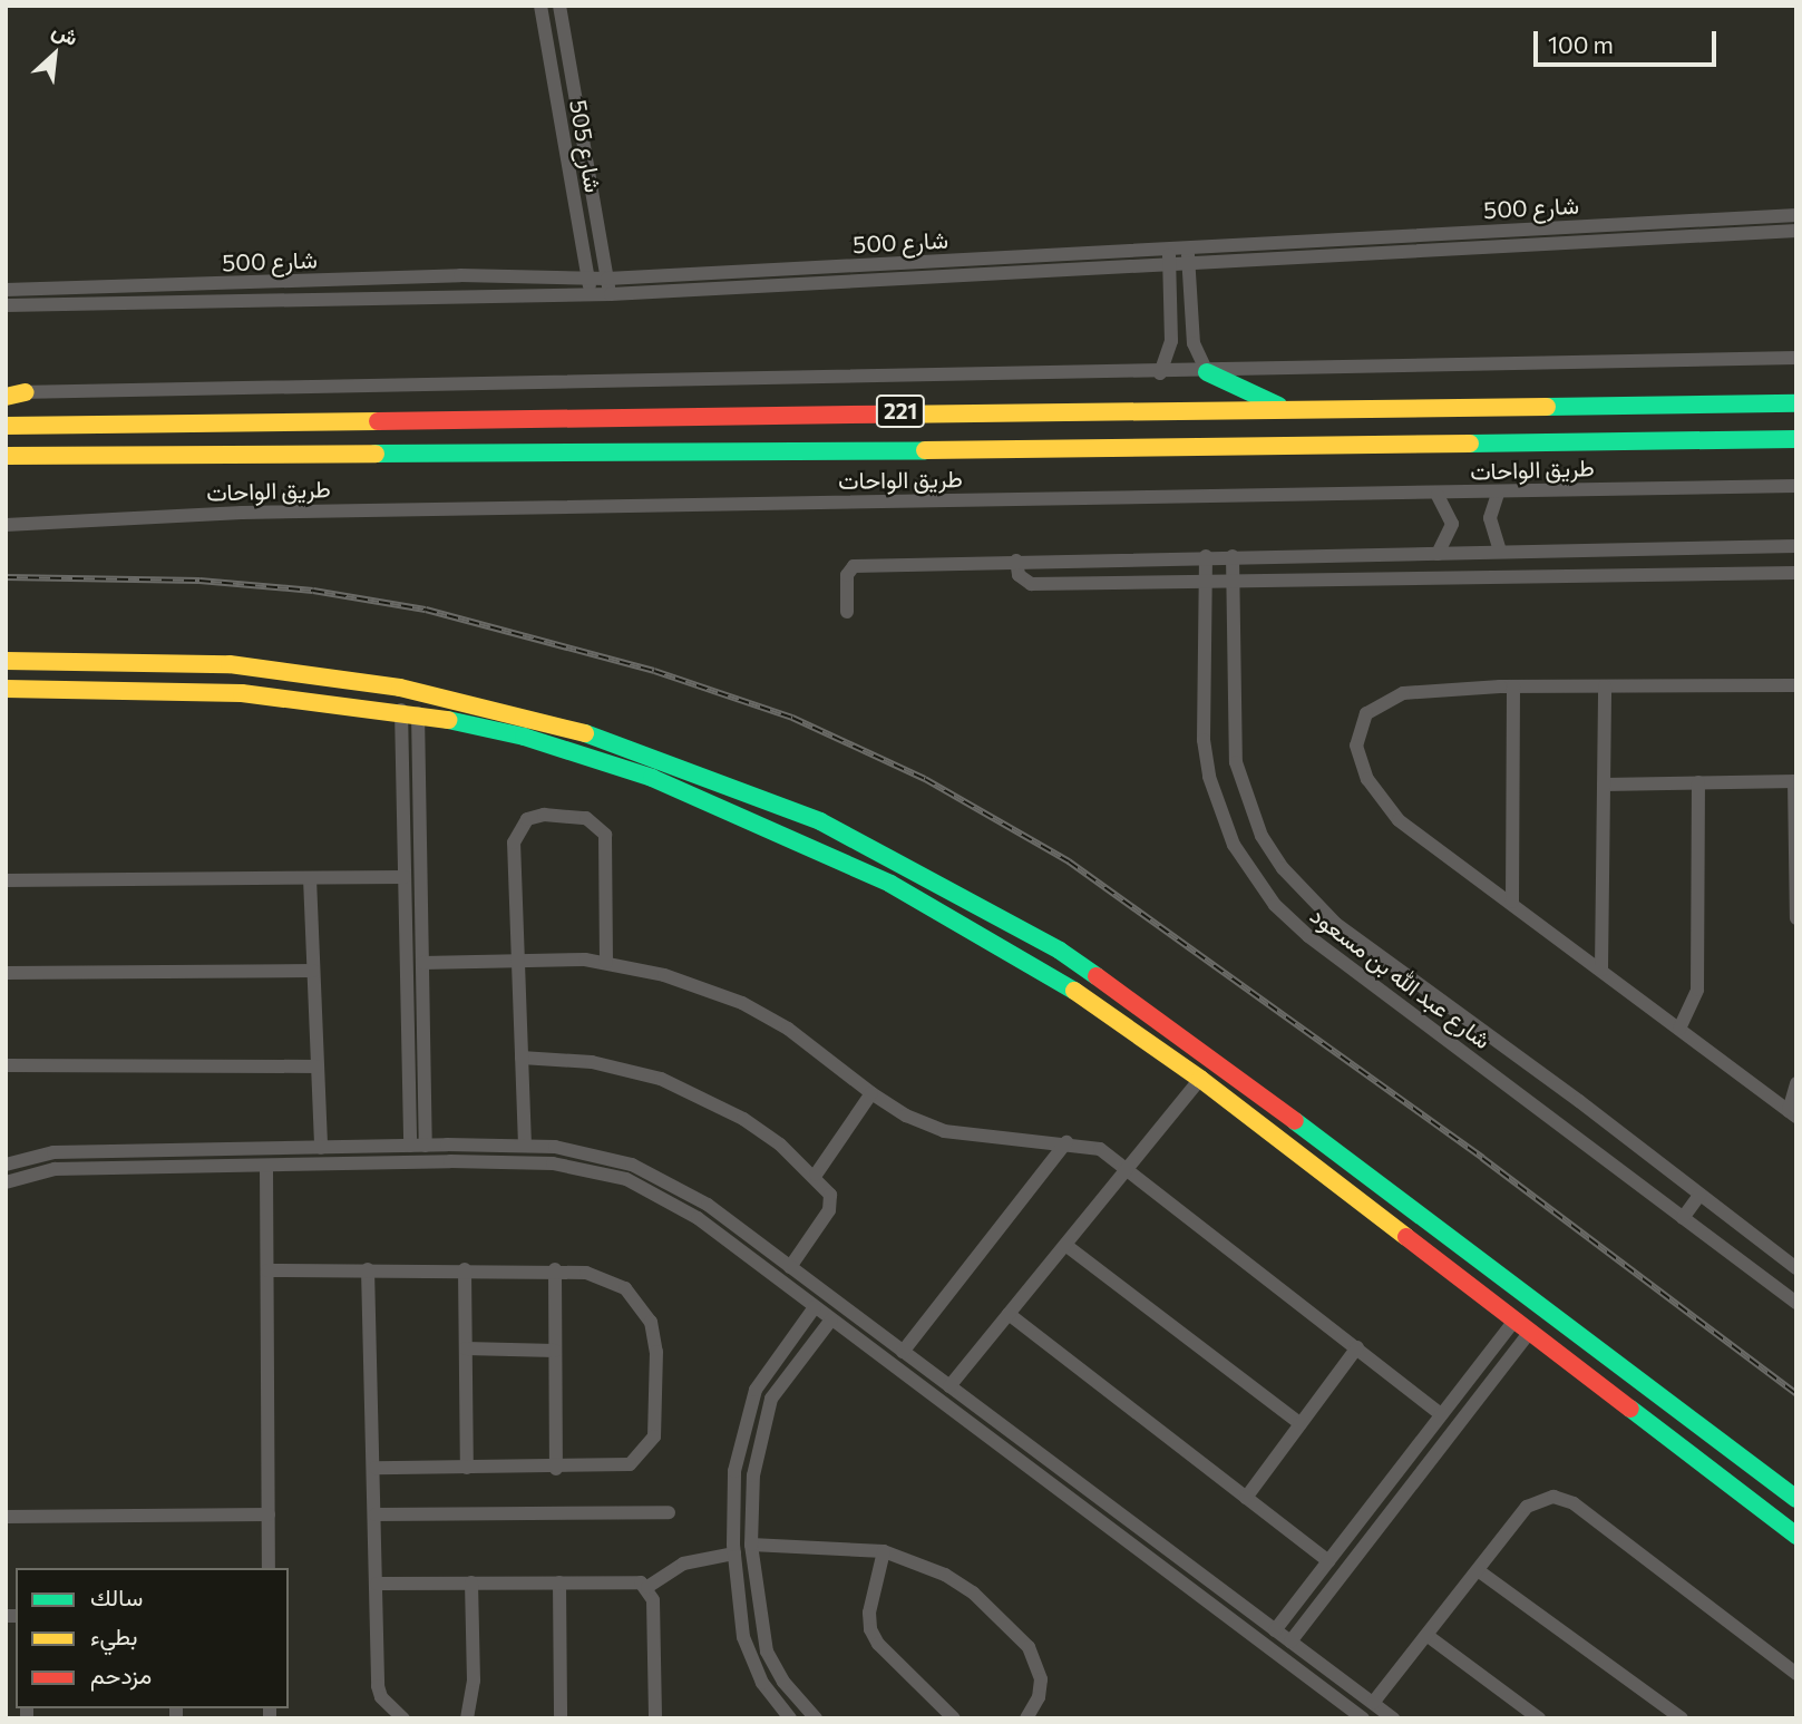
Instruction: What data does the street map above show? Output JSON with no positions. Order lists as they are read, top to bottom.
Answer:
{
  "streets": {
    "main road": ["221", "طريق الواحات"],
    "street": ["شارع 505", "شارع 500", "شارع عبد الله بن مسعود"]
  },
  "crossings": [
    ["شارع 505", "شارع 500"]
  ],
  "legend": ["سالك", "بطيء", "مزدحم"],
  "scale_bar": "100 m",
  "north": "top right"
}
